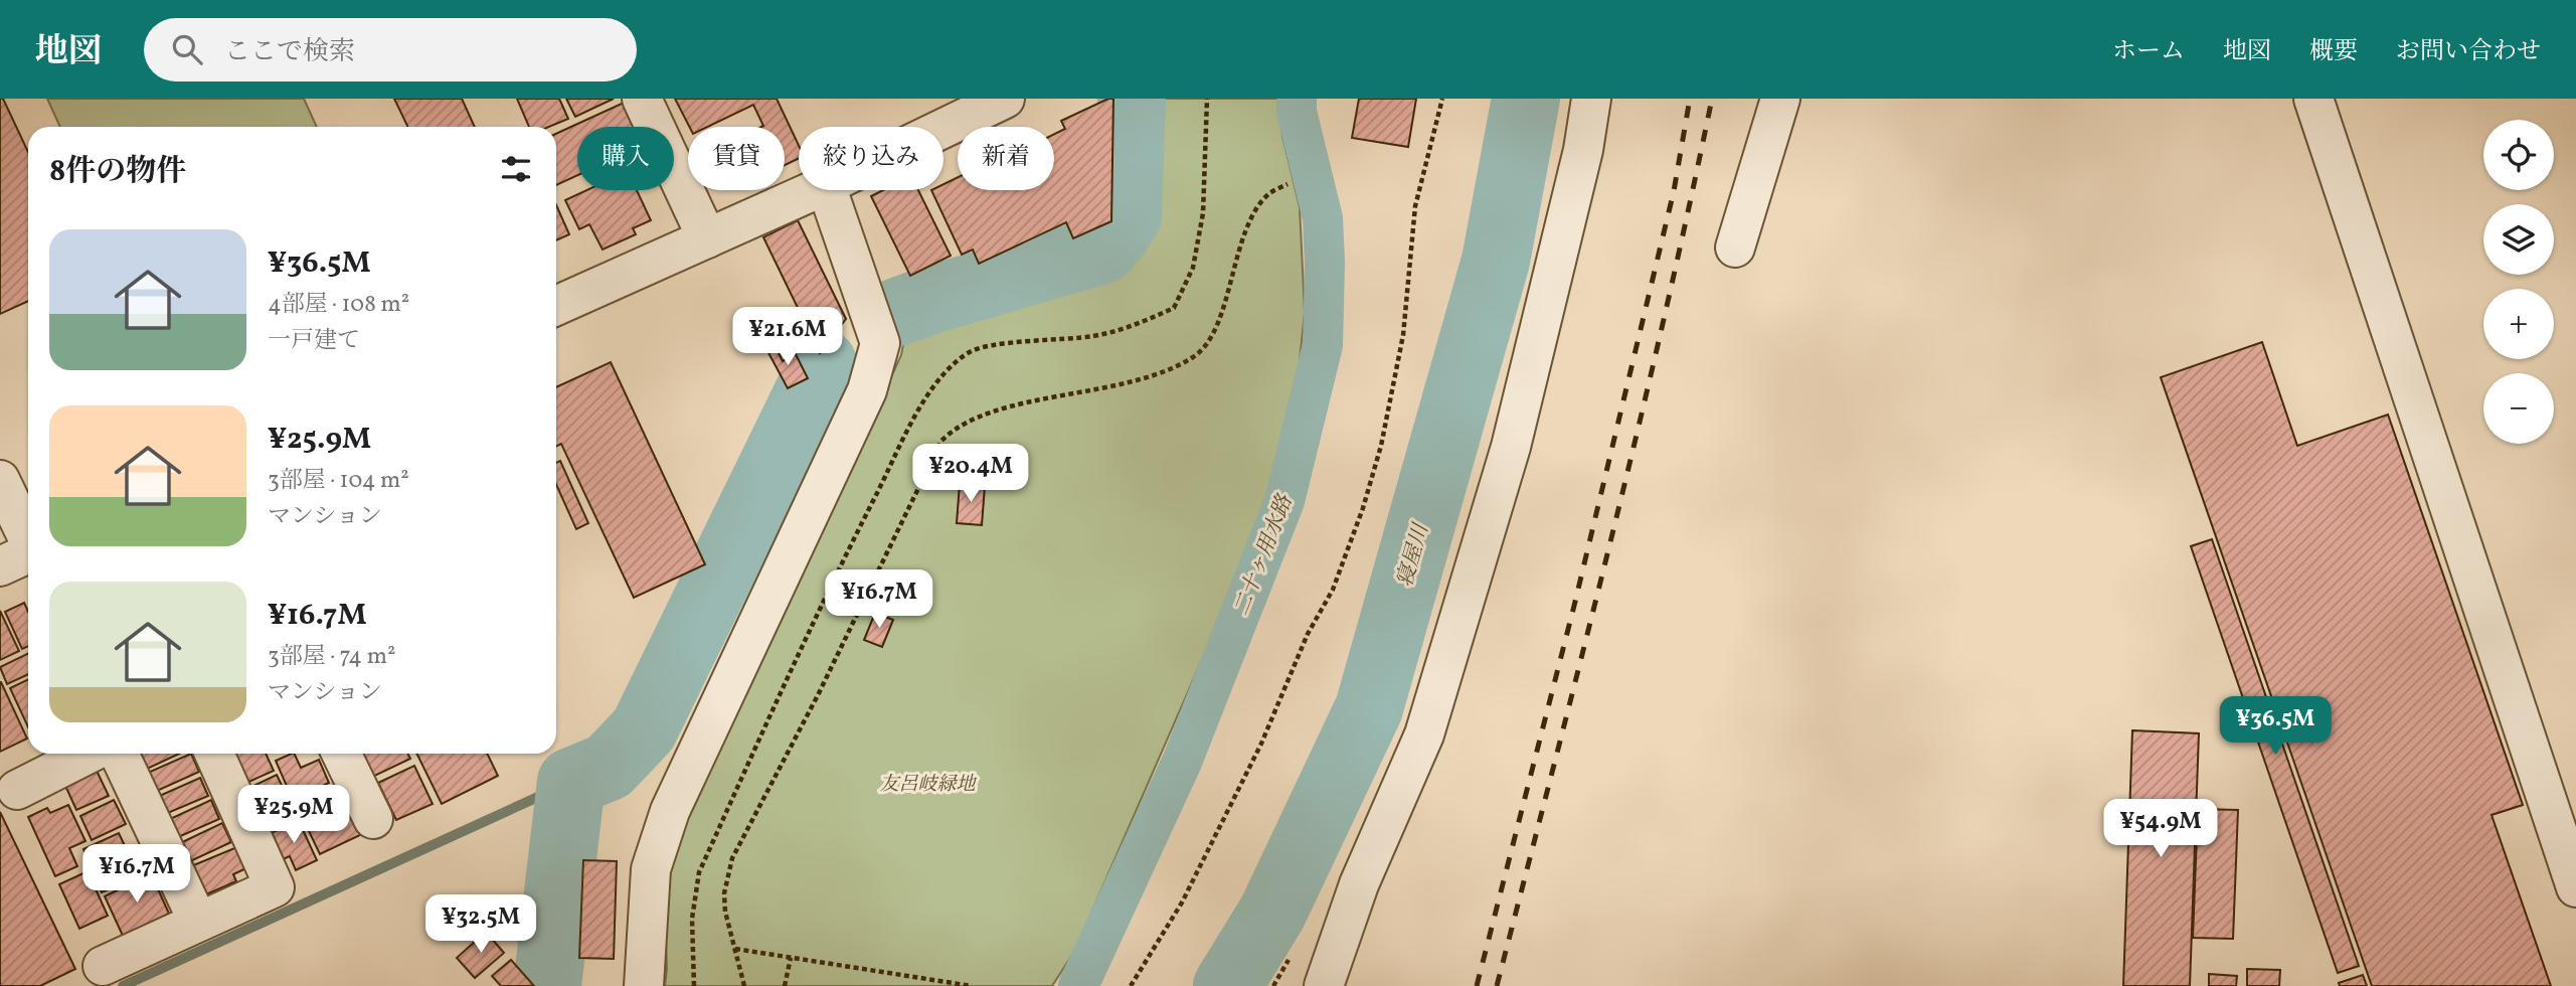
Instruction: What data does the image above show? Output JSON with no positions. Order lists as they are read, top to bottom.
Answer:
{
  "water": ["二十ヶ用水路", "寝屋川"],
  "parks": ["友呂岐緑地"],
  "page": {
    "header": "地図",
    "search": "ここで検索",
    "nav": [
      "ホーム",
      "地図",
      "概要",
      "お問い合わせ"
    ],
    "map_buttons": ["+", "−"],
    "chip": [
      "購入",
      "賃貸",
      "絞り込み",
      "新着"
    ],
    "heading": "8件の物件",
    "list": [
      {
        "name": "¥36.5M",
        "note": "4部屋 · 108 m² · 一戸建て"
      },
      {
        "name": "¥25.9M",
        "note": "3部屋 · 104 m² · マンション"
      },
      {
        "name": "¥16.7M",
        "note": "3部屋 · 74 m² · マンション"
      }
    ],
    "price": [
      "¥21.6M",
      "¥20.4M",
      "¥16.7M",
      "¥36.5M",
      "¥25.9M",
      "¥54.9M",
      "¥16.7M",
      "¥32.5M"
    ]
  }
}
